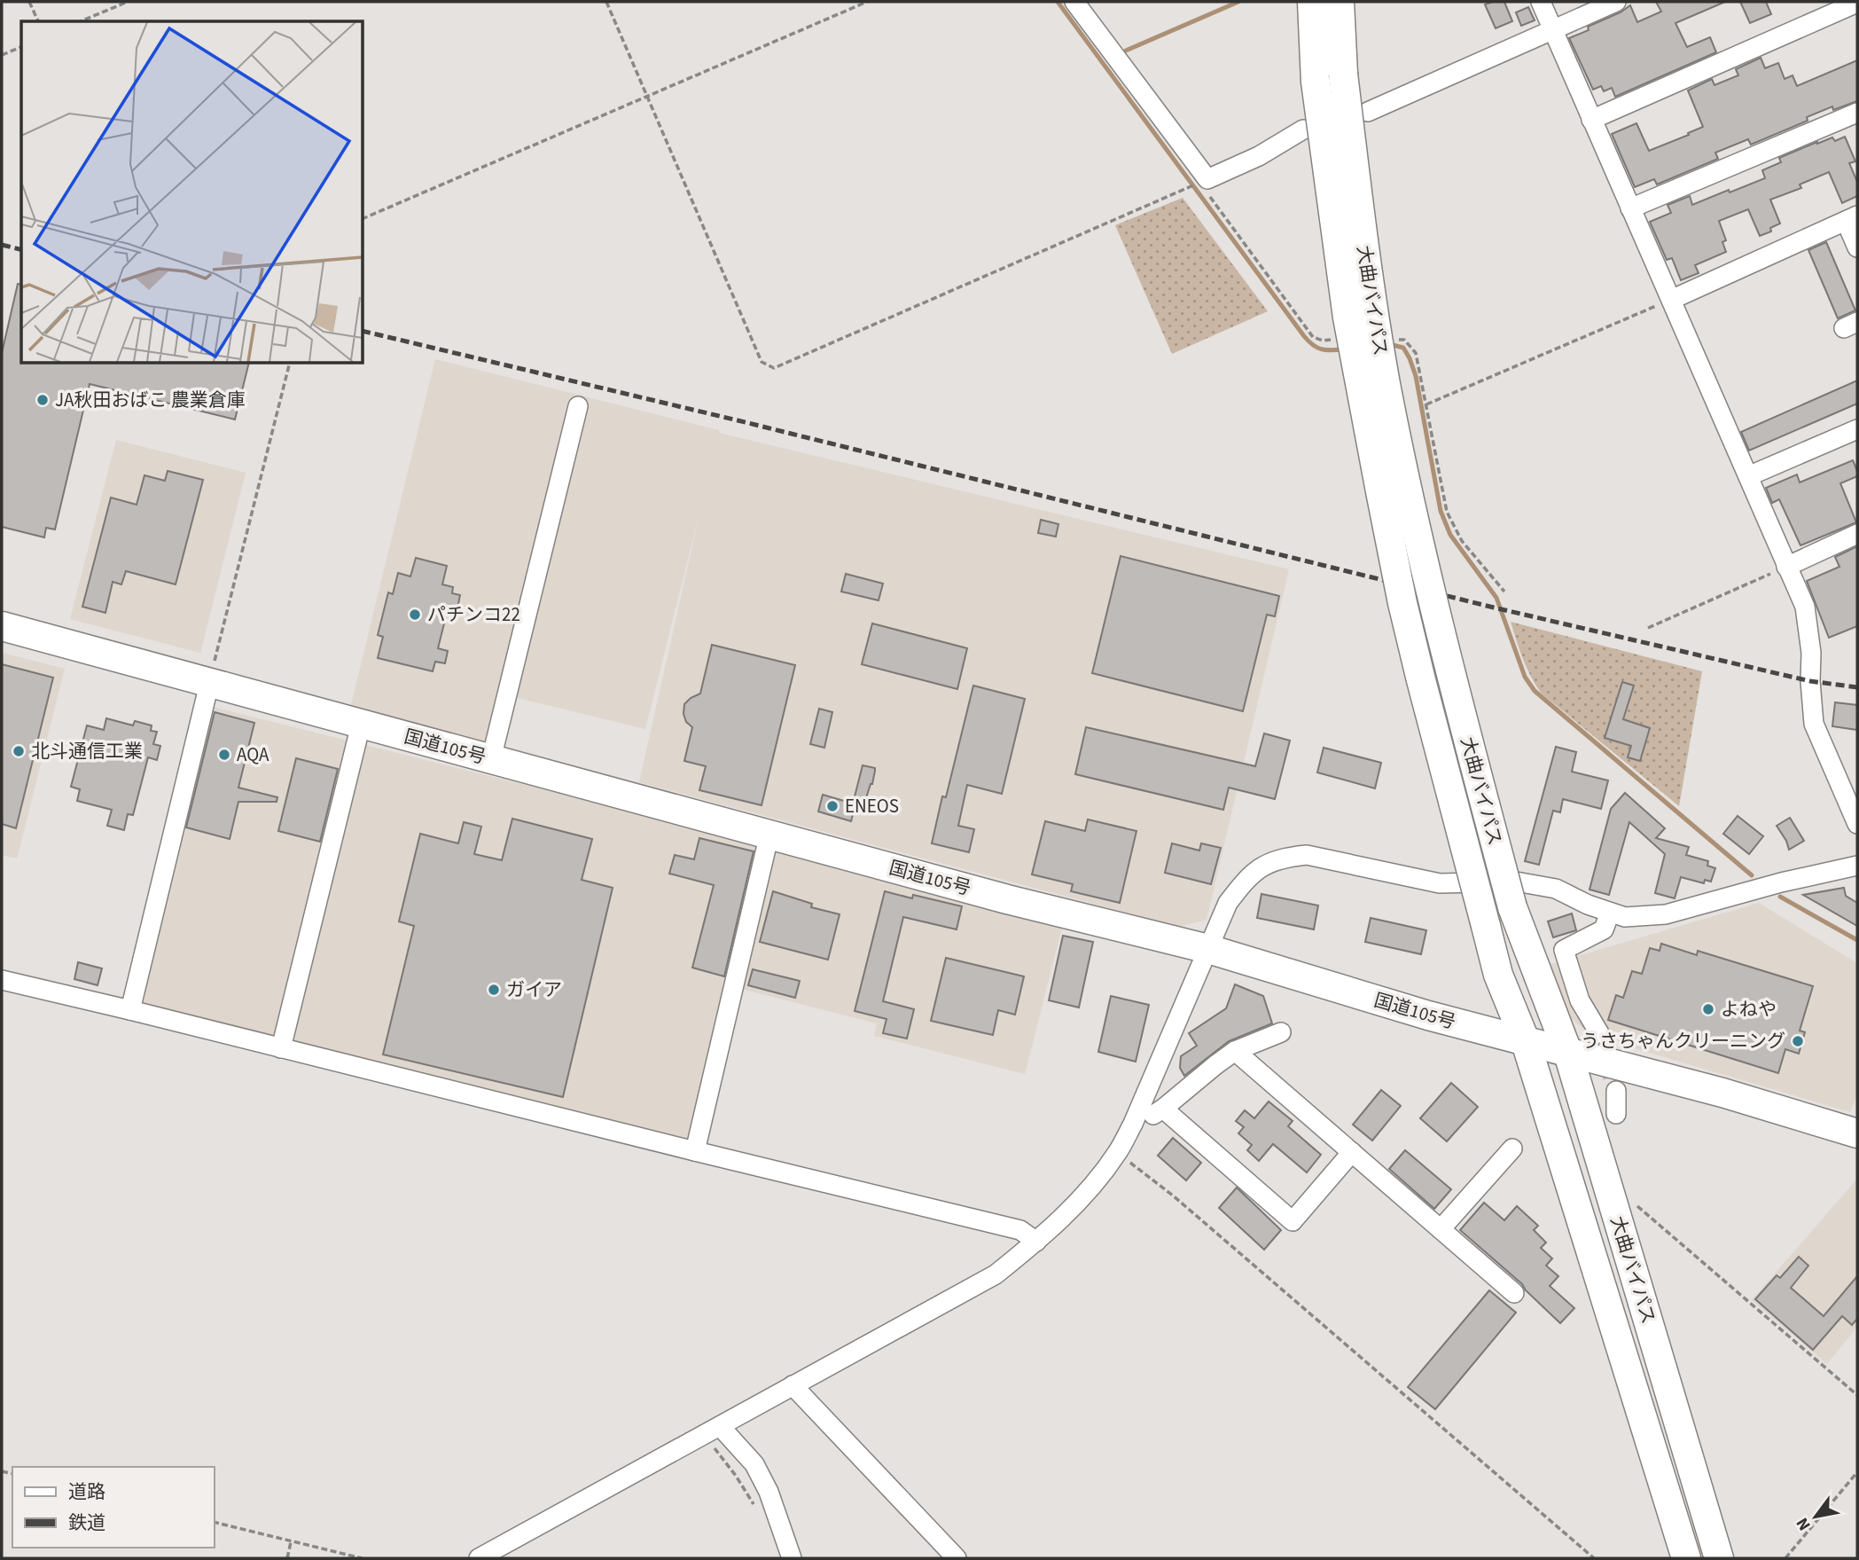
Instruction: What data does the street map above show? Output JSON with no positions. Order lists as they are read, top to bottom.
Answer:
{
  "streets": {
    "highway": ["大曲バイパス", "国道105号"]
  },
  "crossings": [
    ["大曲バイパス", "国道105号"]
  ],
  "places": [
    "JA秋田おばこ 農業倉庫",
    "パチンコ22",
    "北斗通信工業",
    "AQA",
    "ENEOS",
    "ガイア",
    "よねや",
    "うさちゃんクリーニング"
  ],
  "legend": ["道路", "鉄道"],
  "north": "bottom left"
}
